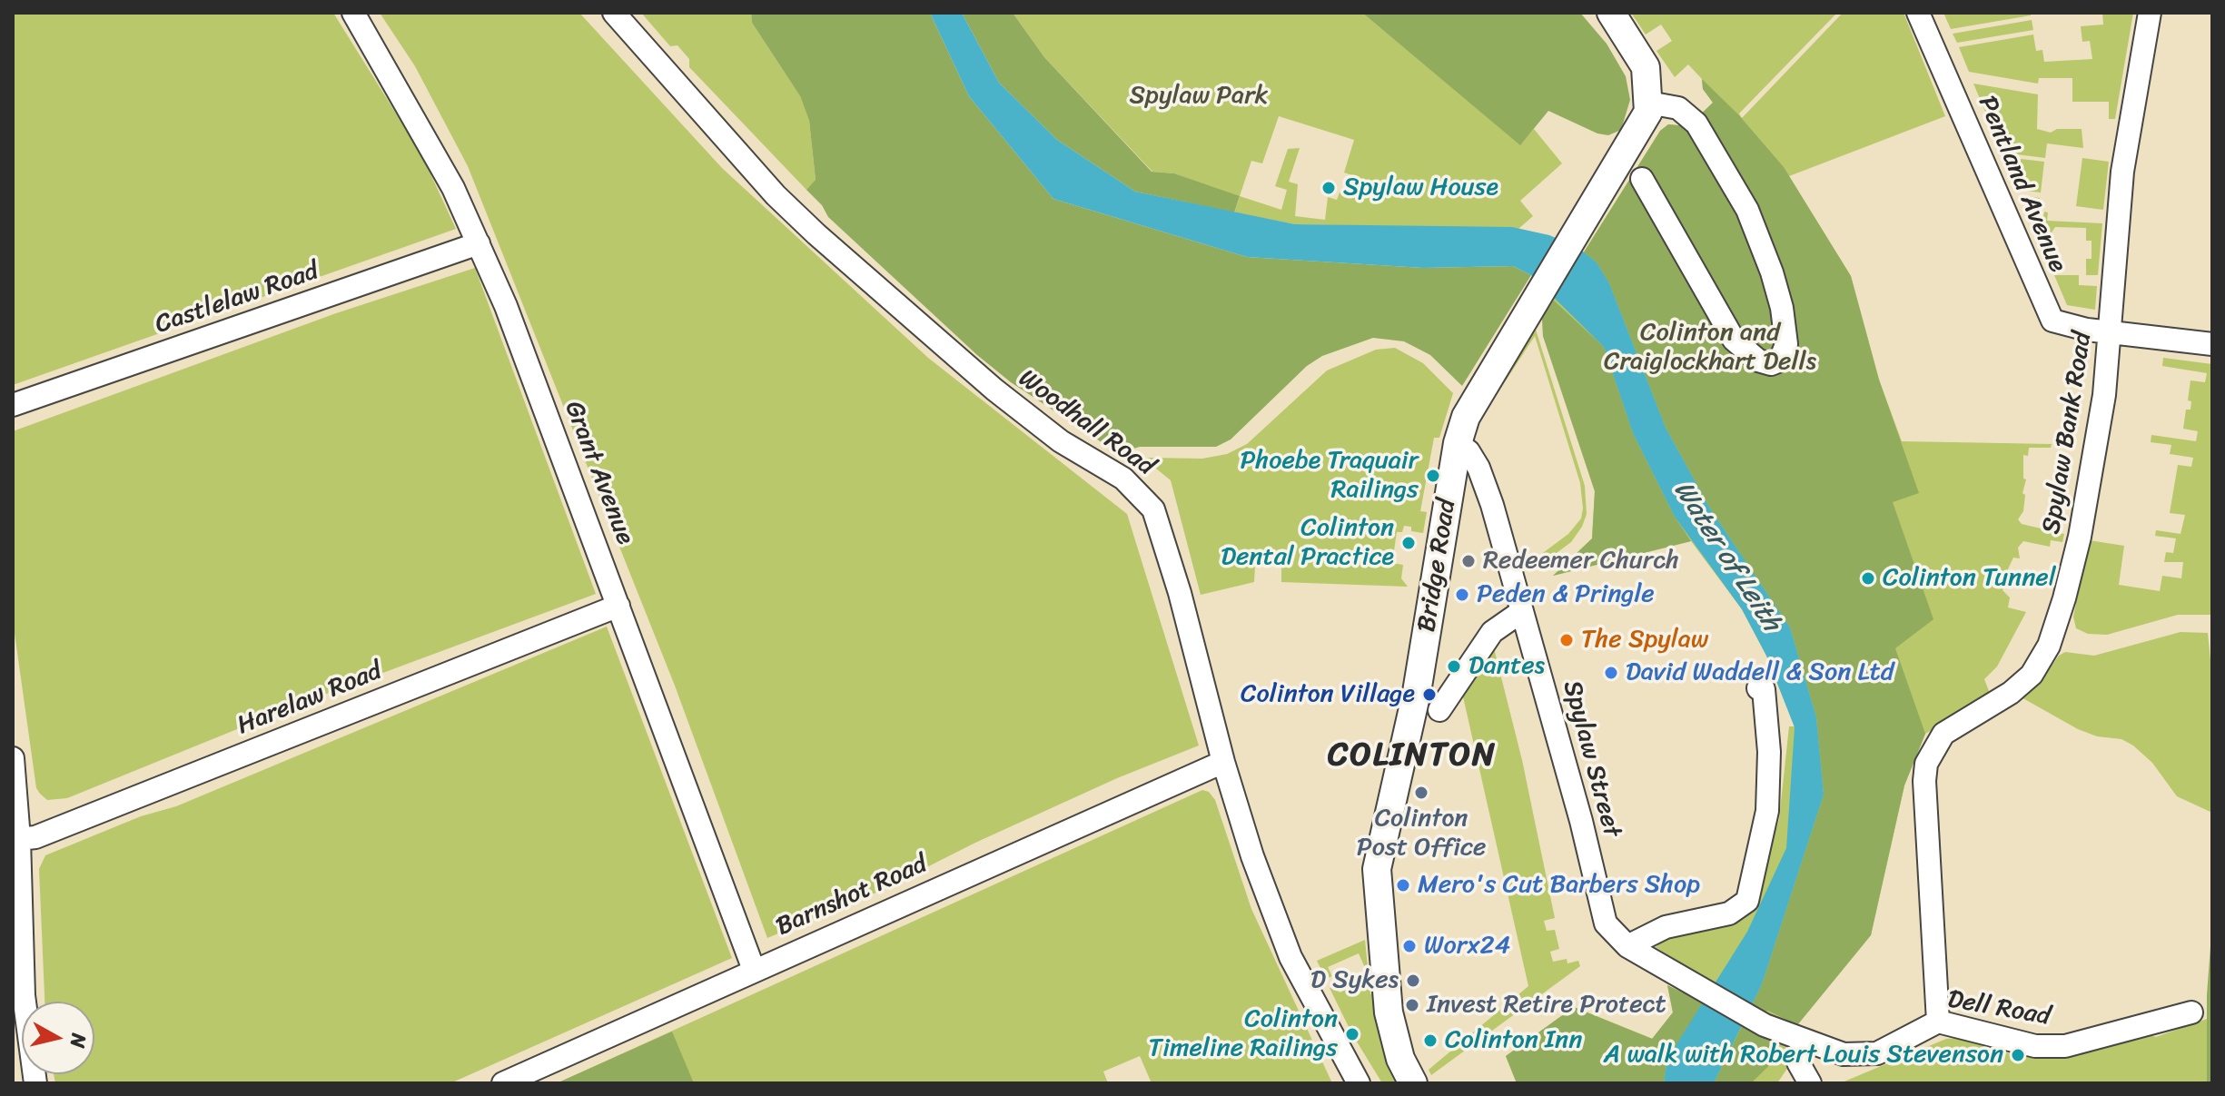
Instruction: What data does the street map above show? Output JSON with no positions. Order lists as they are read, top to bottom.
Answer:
{
  "streets": {
    "main road": ["Bridge Road"],
    "street": [
      "Pentland Avenue",
      "Castlelaw Road",
      "Woodhall Road",
      "Spylaw Bank Road",
      "Grant Avenue",
      "Harelaw Road",
      "Spylaw Street",
      "Barnshot Road",
      "Dell Road"
    ]
  },
  "crossings": [
    ["Pentland Avenue", "Spylaw Bank Road"],
    ["Castlelaw Road", "Grant Avenue"],
    ["Woodhall Road", "Barnshot Road"],
    ["Spylaw Bank Road", "Dell Road"],
    ["Grant Avenue", "Harelaw Road"],
    ["Grant Avenue", "Barnshot Road"],
    ["Bridge Road", "Spylaw Street"],
    ["Spylaw Street", "Dell Road"]
  ],
  "districts": ["COLINTON"],
  "water": ["Water of Leith"],
  "parks": ["Spylaw Park", "Colinton and Craiglockhart Dells"],
  "places": [
    "Spylaw House",
    "Phoebe Traquair Railings",
    "Colinton Dental Practice",
    "Redeemer Church",
    "Colinton Tunnel",
    "Peden & Pringle",
    "The Spylaw",
    "Dantes",
    "David Waddell & Son Ltd",
    "Colinton Village",
    "Colinton Post Office",
    "Mero's Cut Barbers Shop",
    "Worx24",
    "D Sykes",
    "Invest Retire Protect",
    "Colinton Timeline Railings",
    "Colinton Inn",
    "A walk with Robert Louis Stevenson"
  ],
  "north": "right"
}
